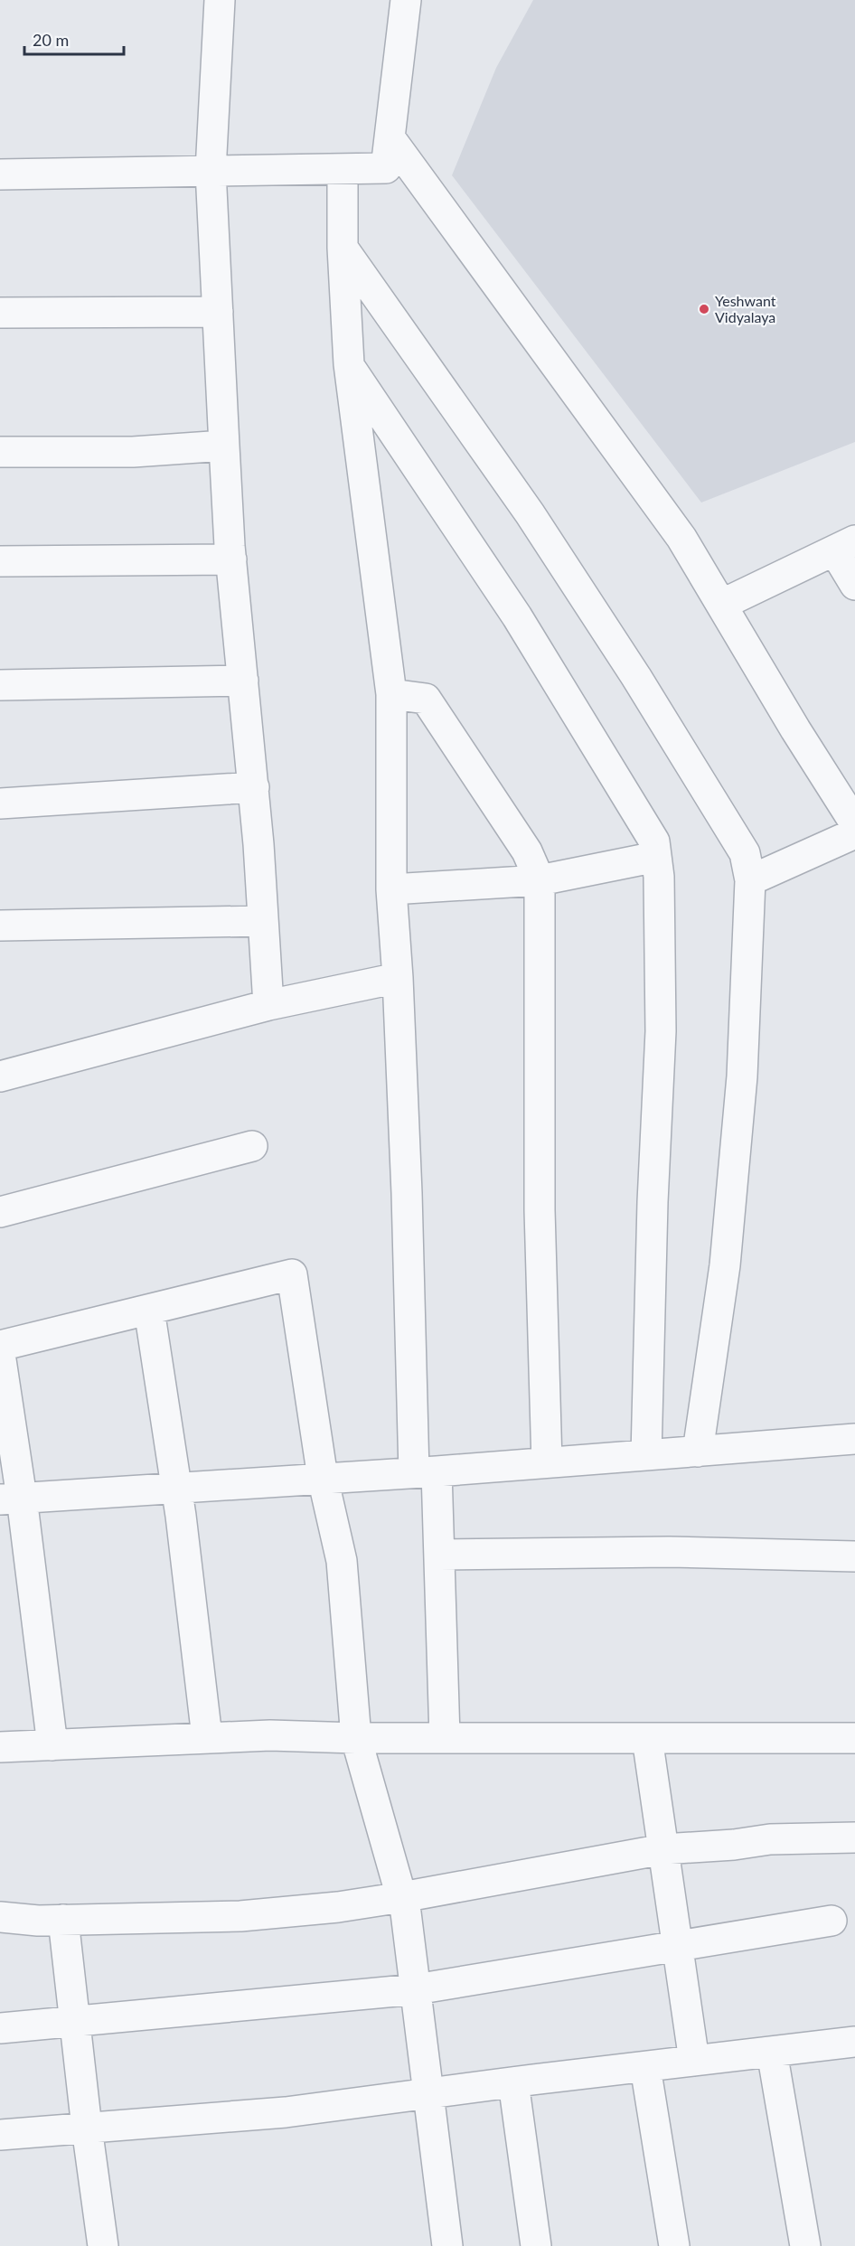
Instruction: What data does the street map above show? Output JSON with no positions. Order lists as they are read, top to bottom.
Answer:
{
  "places": ["Yeshwant Vidyalaya"],
  "scale_bar": "20 m"
}
